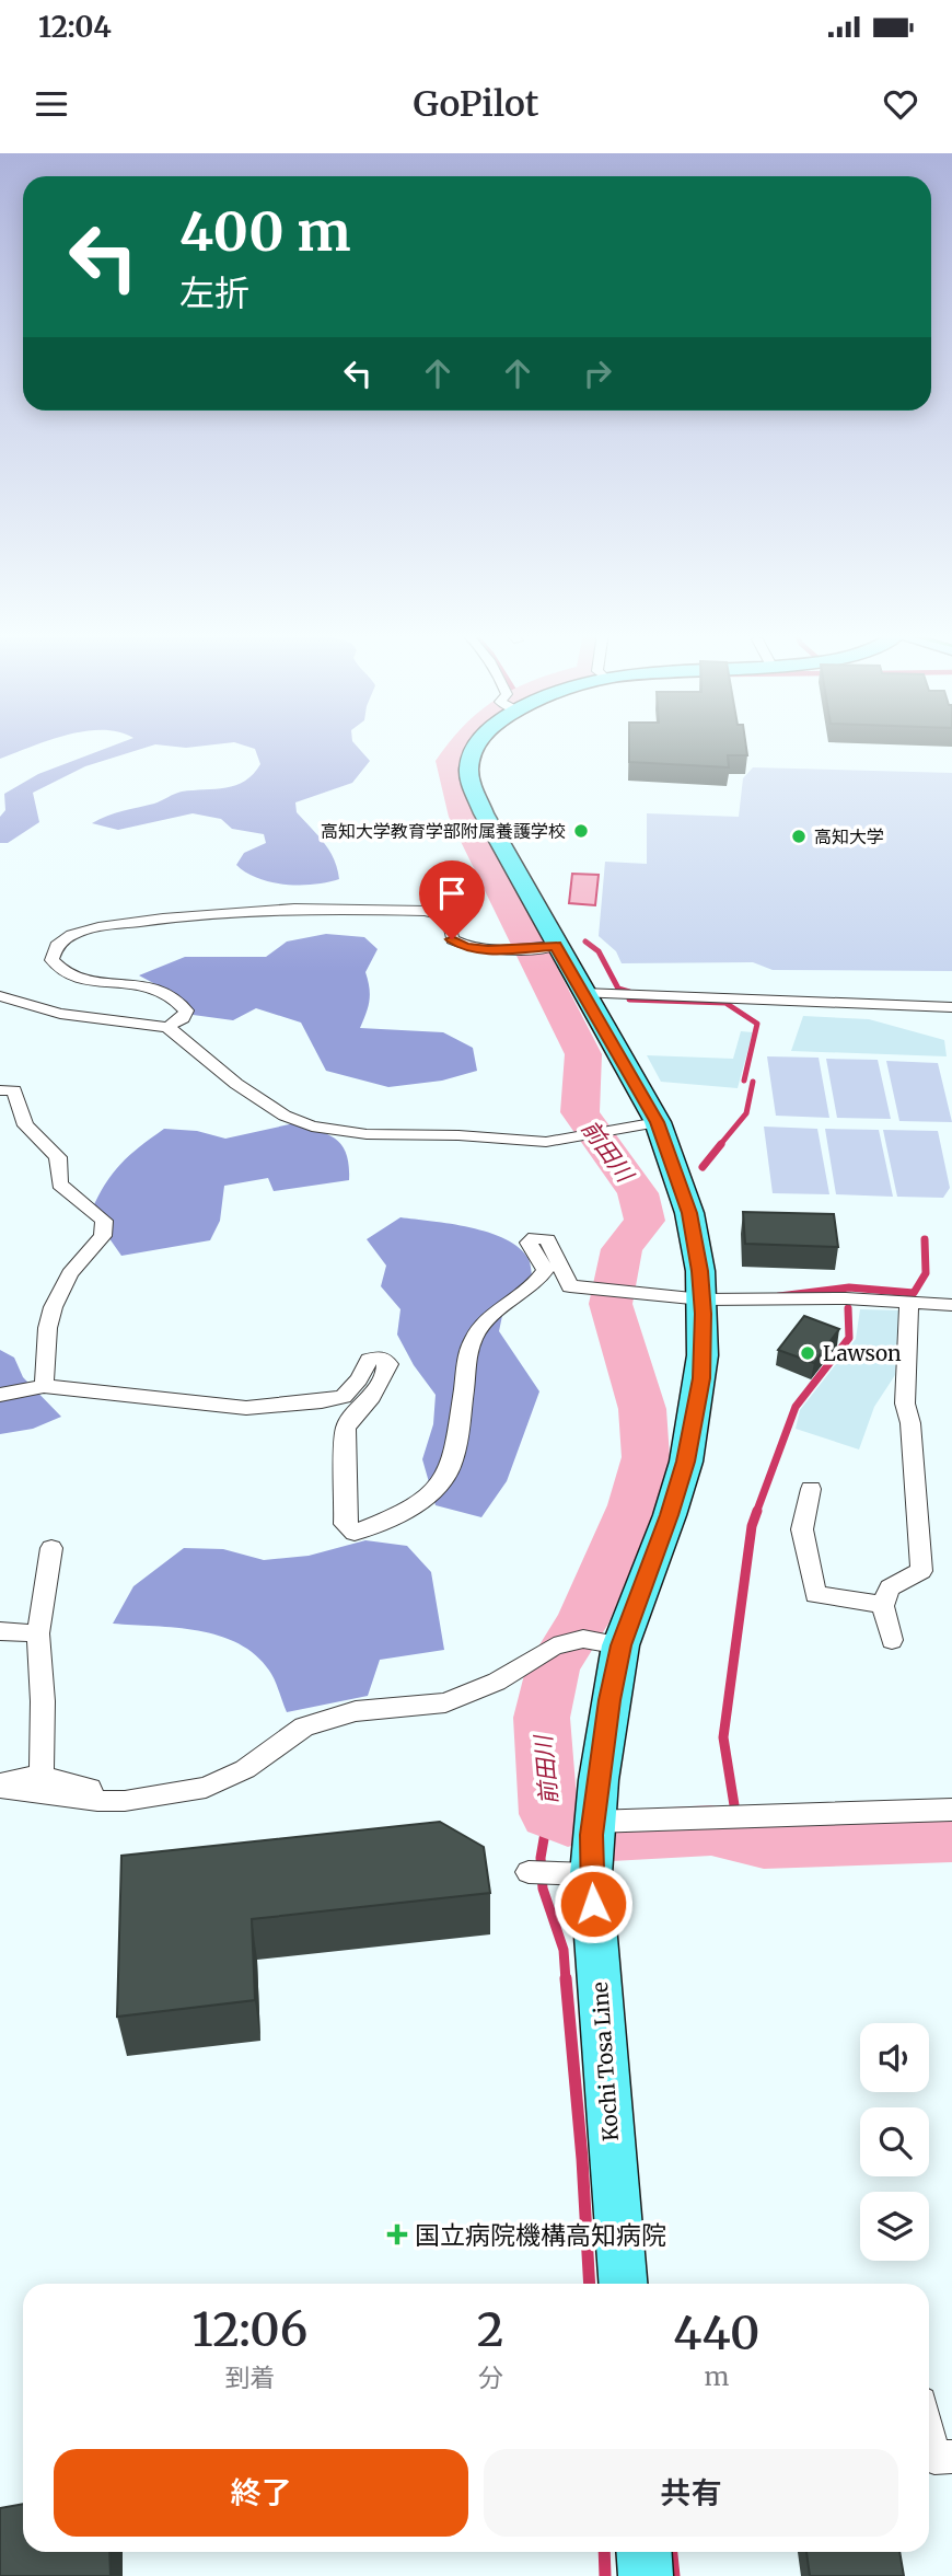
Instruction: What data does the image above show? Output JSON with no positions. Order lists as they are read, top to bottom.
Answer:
{
  "streets": {
    "main road": ["Kochi Tosa Line"]
  },
  "water": ["前田川"],
  "places": {
    "other": ["高知大学教育学部附属養護学校", "高知大学", "Lawson"],
    "health": ["国立病院機構高知病院"]
  },
  "page": {
    "status": "12:04",
    "header": "GoPilot",
    "turn": ["400 m", "左折"],
    "eta": [
      "12:06",
      "到着",
      "2",
      "分",
      "440",
      "m"
    ],
    "buttons": ["終了", "共有"]
  }
}
